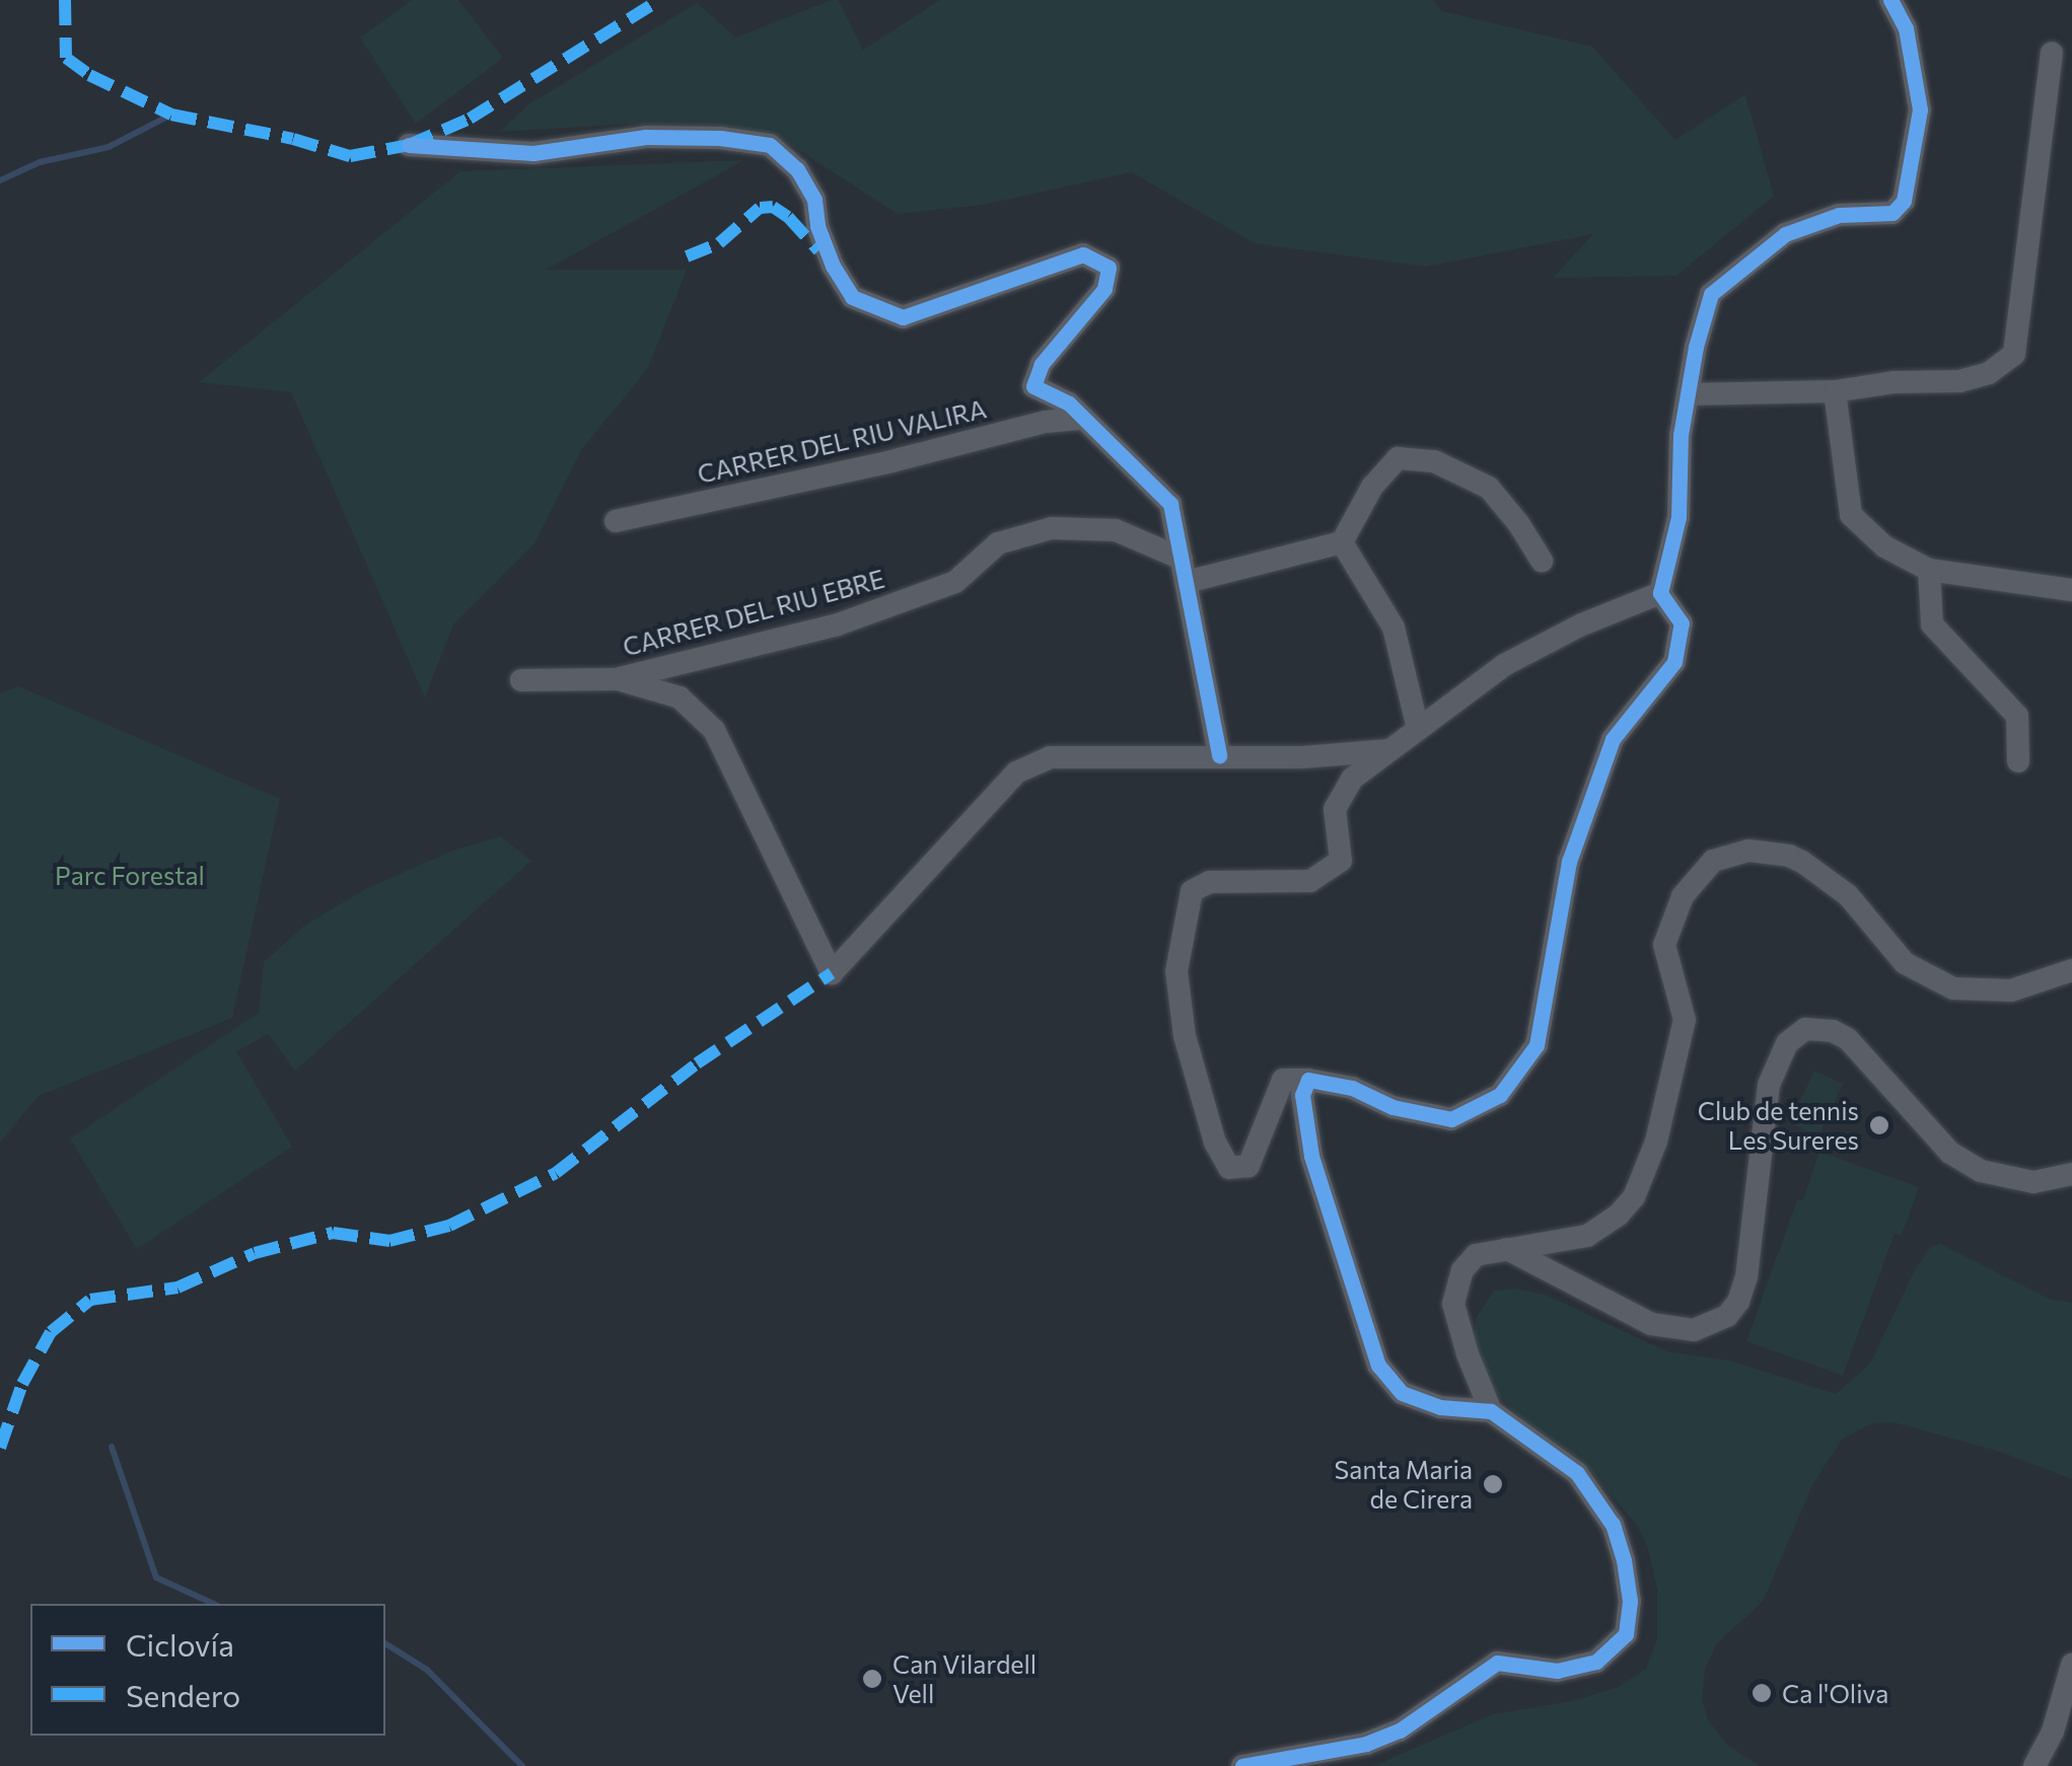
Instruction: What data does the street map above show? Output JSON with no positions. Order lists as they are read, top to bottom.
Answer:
{
  "streets": {
    "street": ["CARRER DEL RIU VALIRA", "CARRER DEL RIU EBRE"]
  },
  "parks": ["Parc Forestal"],
  "places": [
    "Club de tennis Les Sureres",
    "Santa Maria de Cirera",
    "Can Vilardell Vell",
    "Ca l'Oliva"
  ],
  "legend": ["Ciclovía", "Sendero"]
}
